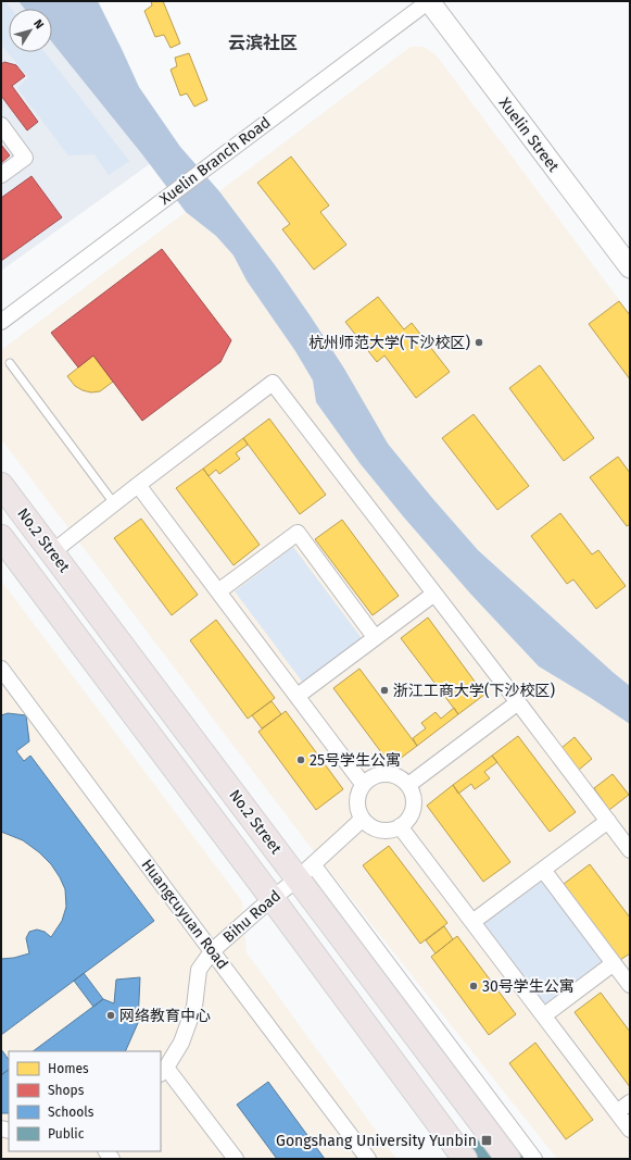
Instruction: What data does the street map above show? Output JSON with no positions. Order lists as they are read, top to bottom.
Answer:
{
  "streets": {
    "main road": ["Xuelin Street", "No.2 Street"],
    "street": ["Xuelin Branch Road", "Huangcuyuan Road", "Bihu Road"]
  },
  "crossings": [
    ["Xuelin Street", "Xuelin Branch Road"],
    ["No.2 Street", "Bihu Road"],
    ["Huangcuyuan Road", "Bihu Road"]
  ],
  "districts": ["云滨社区"],
  "places": {
    "other": [
      "杭州师范大学(下沙校区)",
      "浙江工商大学(下沙校区)",
      "25号学生公寓",
      "30号学生公寓",
      "网络教育中心"
    ],
    "transit": ["Gongshang University Yunbin"]
  },
  "legend": [
    "Homes",
    "Shops",
    "Schools",
    "Public"
  ],
  "north": "top right"
}
